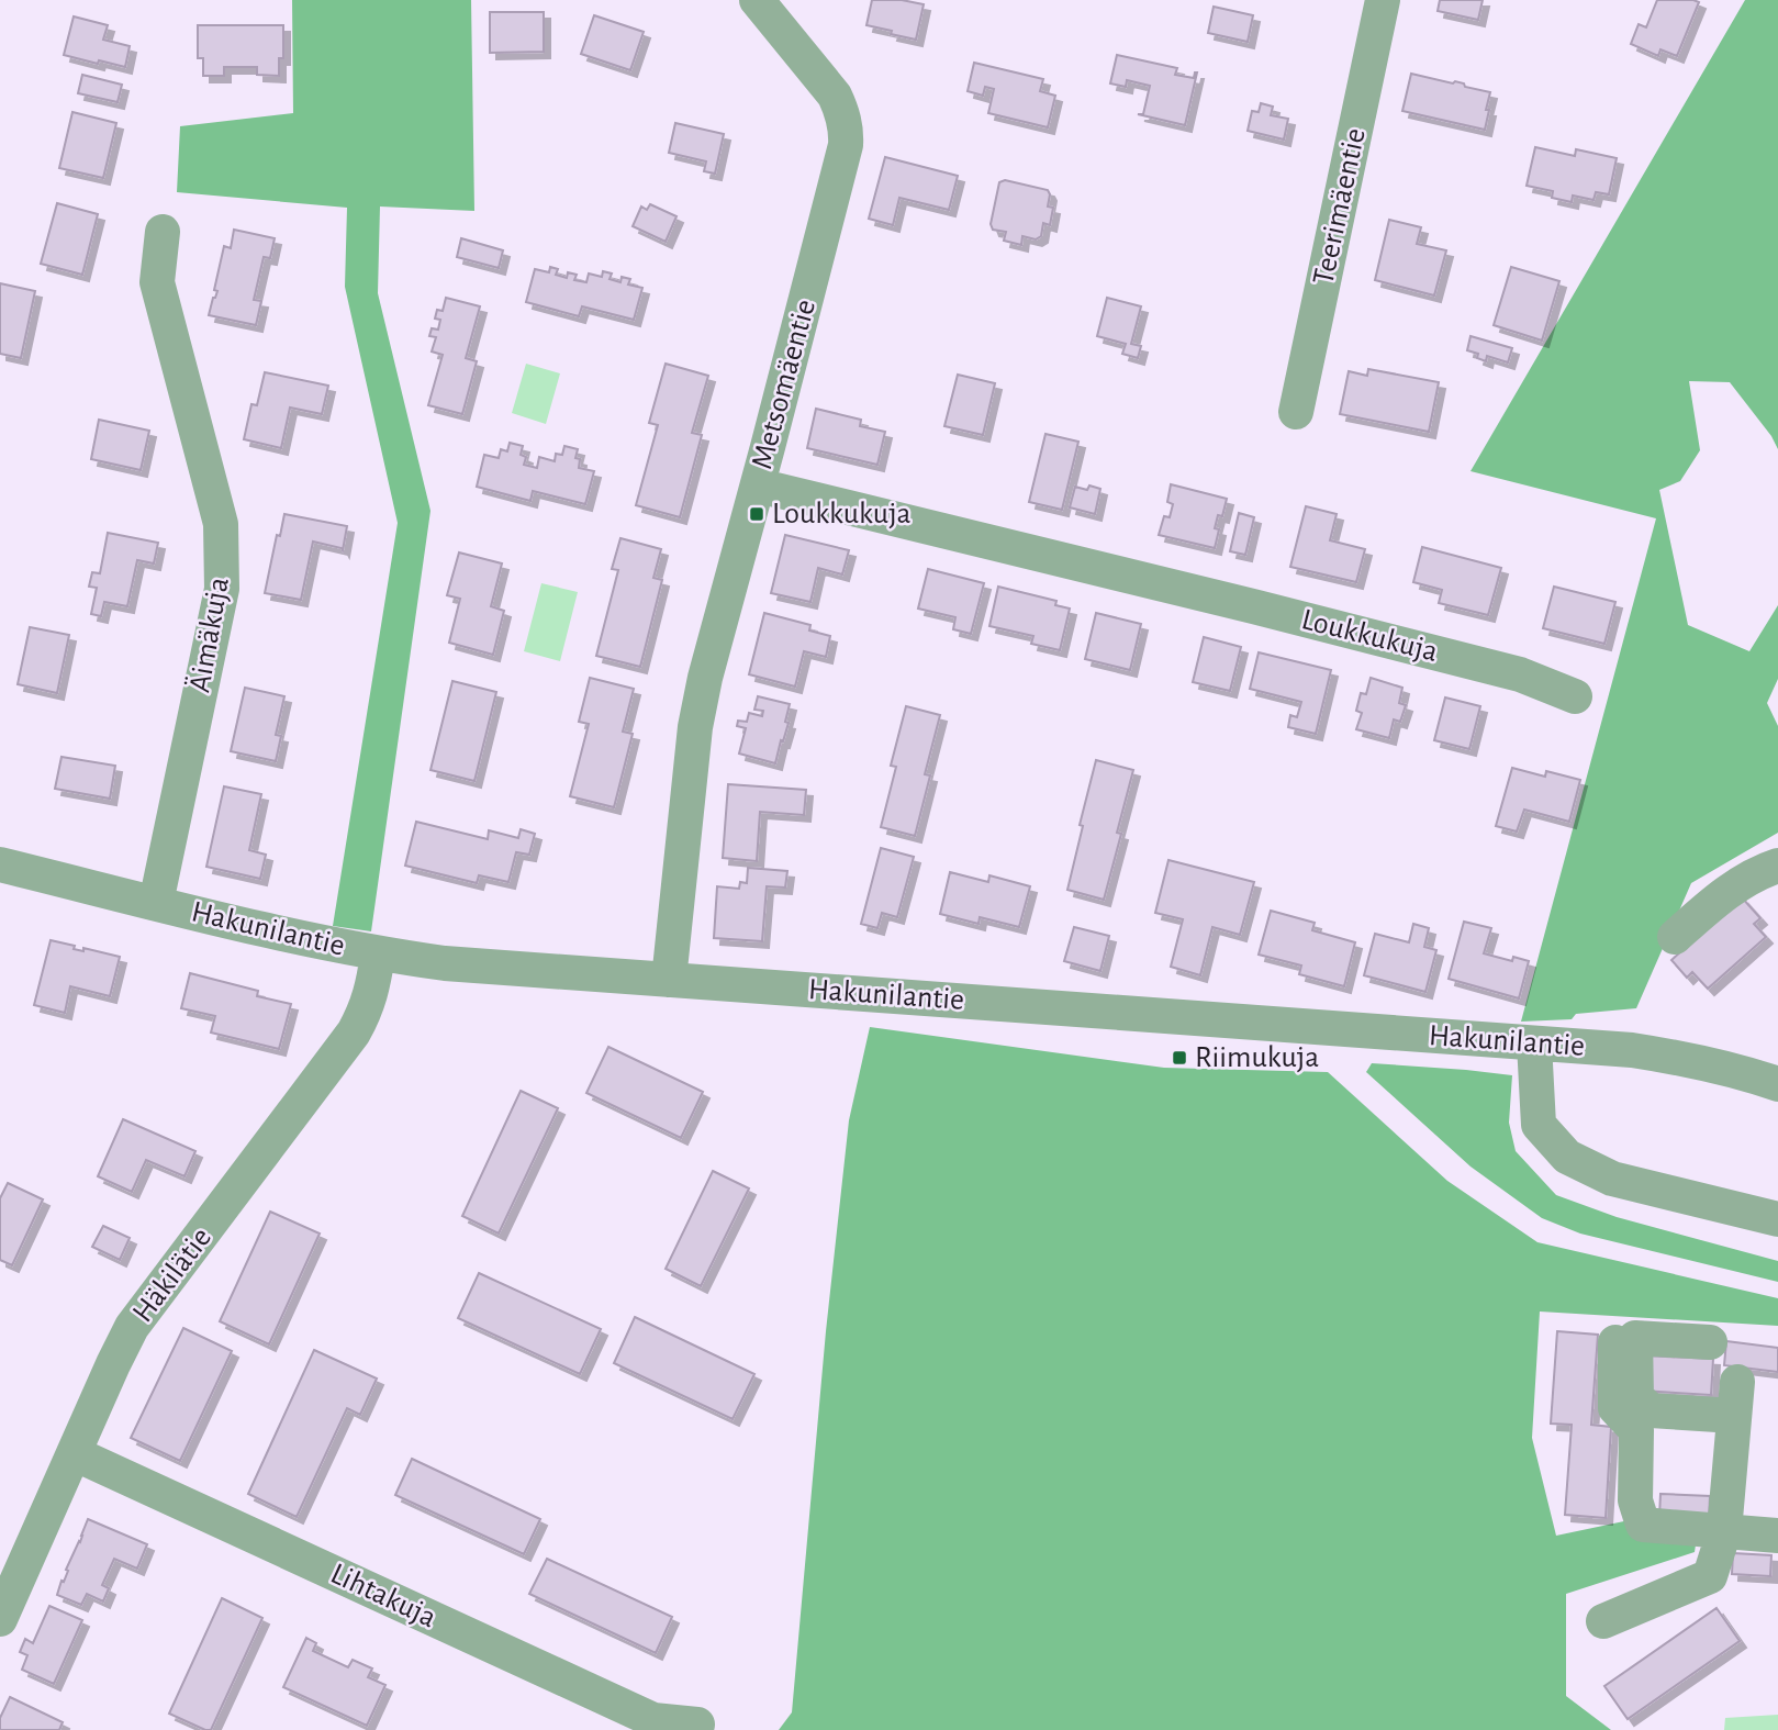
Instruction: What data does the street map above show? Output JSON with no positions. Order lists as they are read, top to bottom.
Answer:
{
  "streets": {
    "street": [
      "Teerimäentie",
      "Metsomäentie",
      "Äimäkuja",
      "Loukkukuja",
      "Hakunilantie",
      "Häkilätie",
      "Lihtakuja"
    ]
  },
  "crossings": [
    ["Metsomäentie", "Loukkukuja"],
    ["Metsomäentie", "Hakunilantie"],
    ["Äimäkuja", "Hakunilantie"],
    ["Hakunilantie", "Häkilätie"],
    ["Häkilätie", "Lihtakuja"]
  ],
  "places": {
    "transit": ["Loukkukuja", "Riimukuja"]
  }
}
